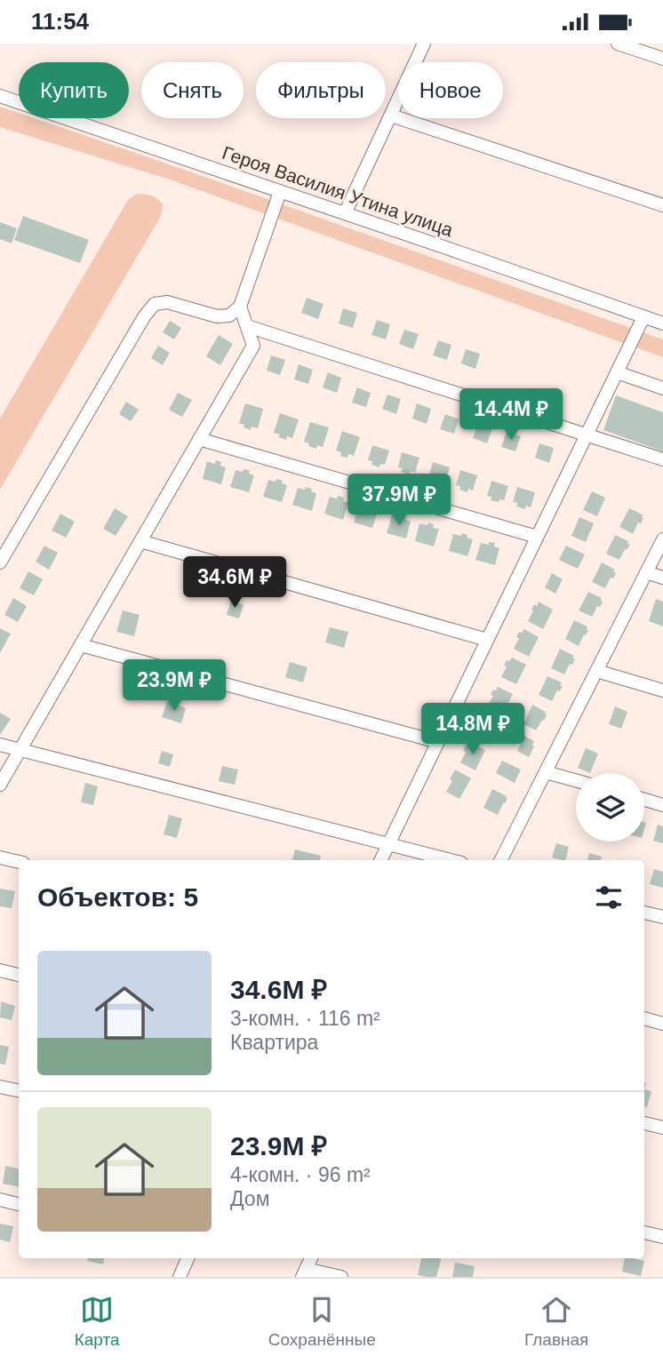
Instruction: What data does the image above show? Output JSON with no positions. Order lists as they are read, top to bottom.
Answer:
{
  "streets": {
    "street": ["Героя Василия Утина улица"]
  },
  "page": {
    "status": "11:54",
    "chip": [
      "Купить",
      "Снять",
      "Фильтры",
      "Новое"
    ],
    "price": [
      "14.4M ₽",
      "37.9M ₽",
      "34.6M ₽",
      "23.9M ₽",
      "14.8M ₽"
    ],
    "heading": "Объектов: 5",
    "list": [
      {
        "name": "34.6M ₽",
        "note": "3-комн. · 116 m² · Квартира"
      },
      {
        "name": "23.9M ₽",
        "note": "4-комн. · 96 m² · Дом"
      }
    ],
    "tabs": ["Карта", "Сохранённые", "Главная"]
  }
}
